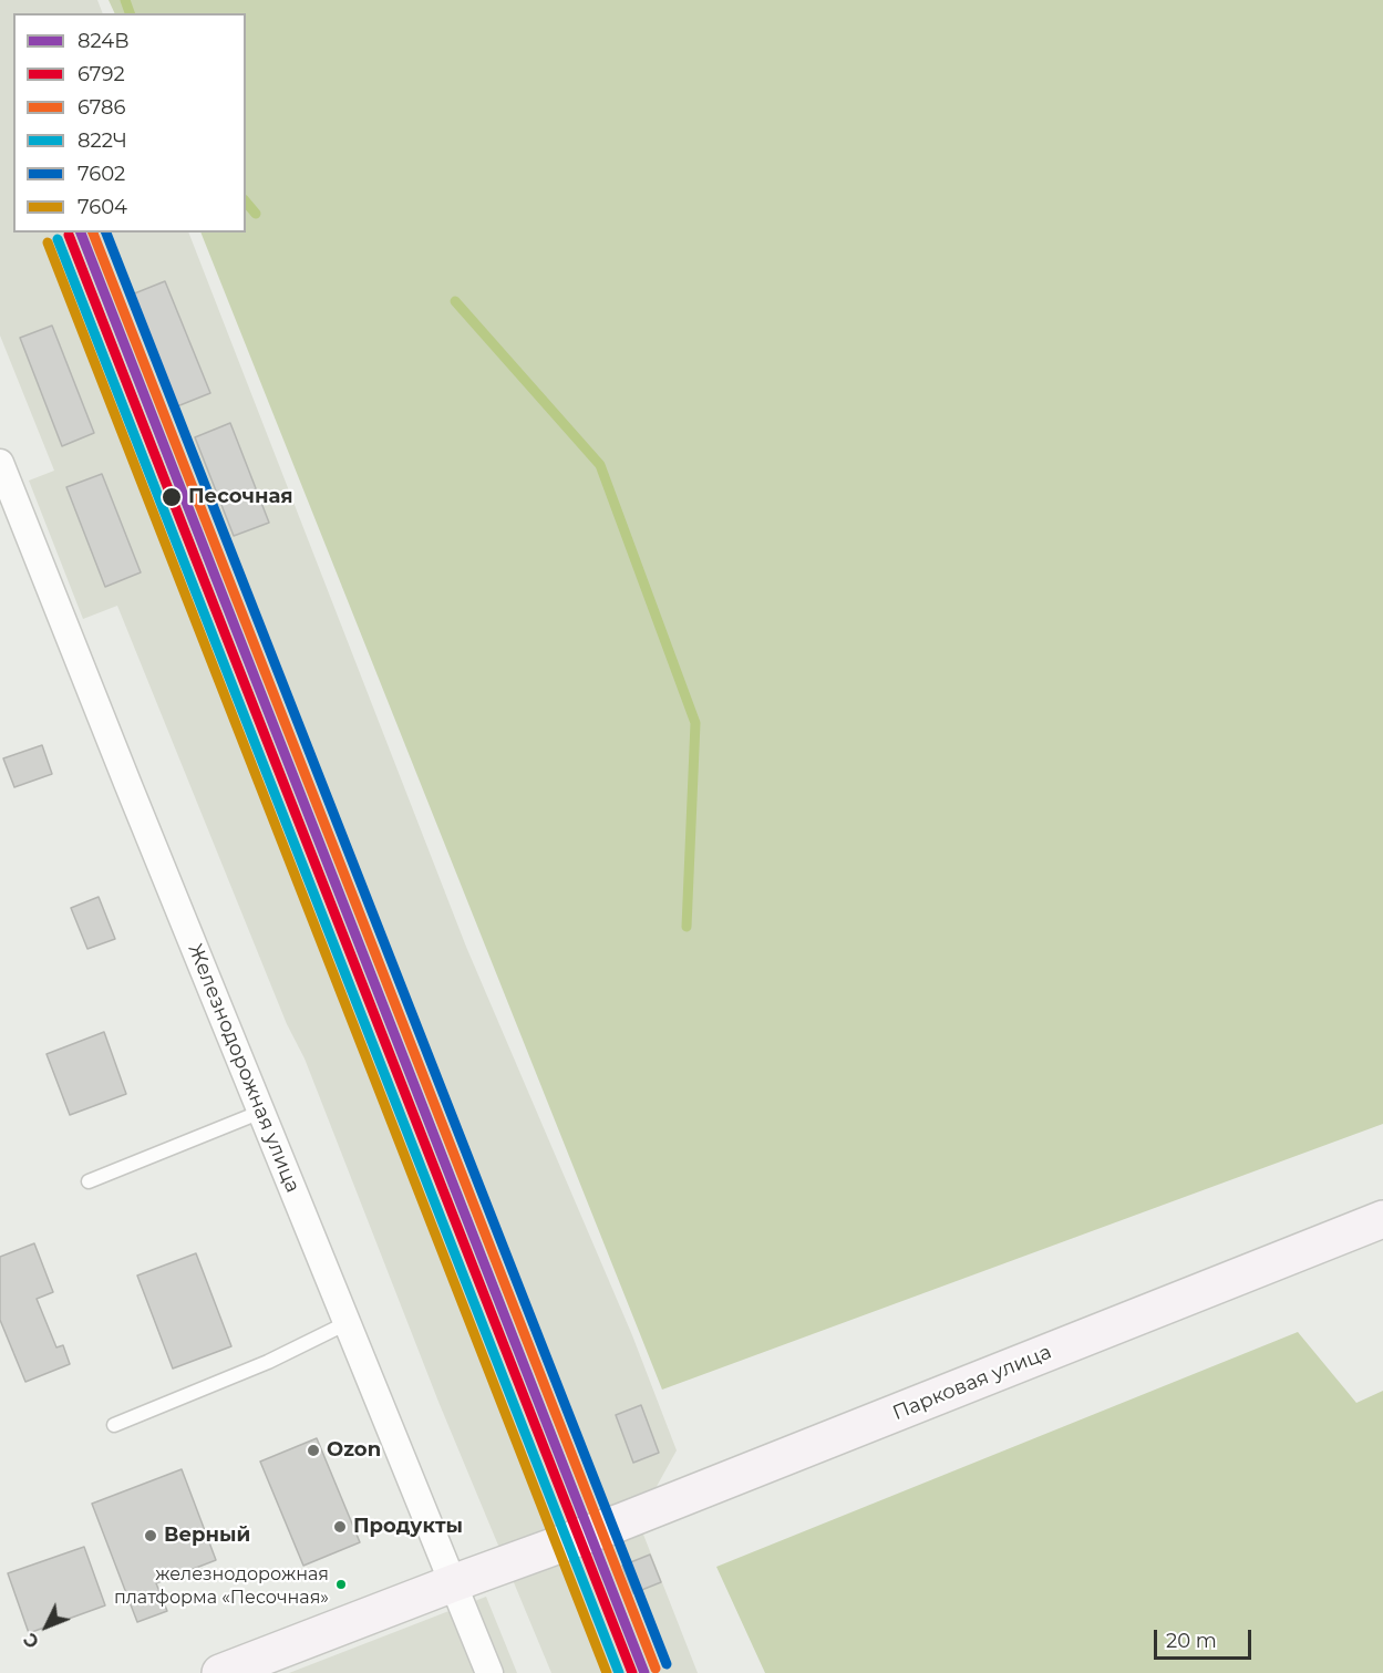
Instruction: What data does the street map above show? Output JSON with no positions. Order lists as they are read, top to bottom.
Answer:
{
  "streets": {
    "main road": ["Парковая улица"],
    "street": ["Железнодорожная улица"]
  },
  "crossings": [
    ["Железнодорожная улица", "Парковая улица"]
  ],
  "places": [
    "Песочная",
    "Ozon",
    "Продукты",
    "Верный",
    "железнодорожная платформа «Песочная»"
  ],
  "lines": [
    "transit line 824В",
    "transit line 6786",
    "transit line 7602",
    "transit line 6792",
    "transit line 822Ч",
    "transit line 7604"
  ],
  "legend": [
    "824В",
    "6792",
    "6786",
    "822Ч",
    "7602",
    "7604"
  ],
  "scale_bar": "20 m",
  "north": "bottom left"
}
